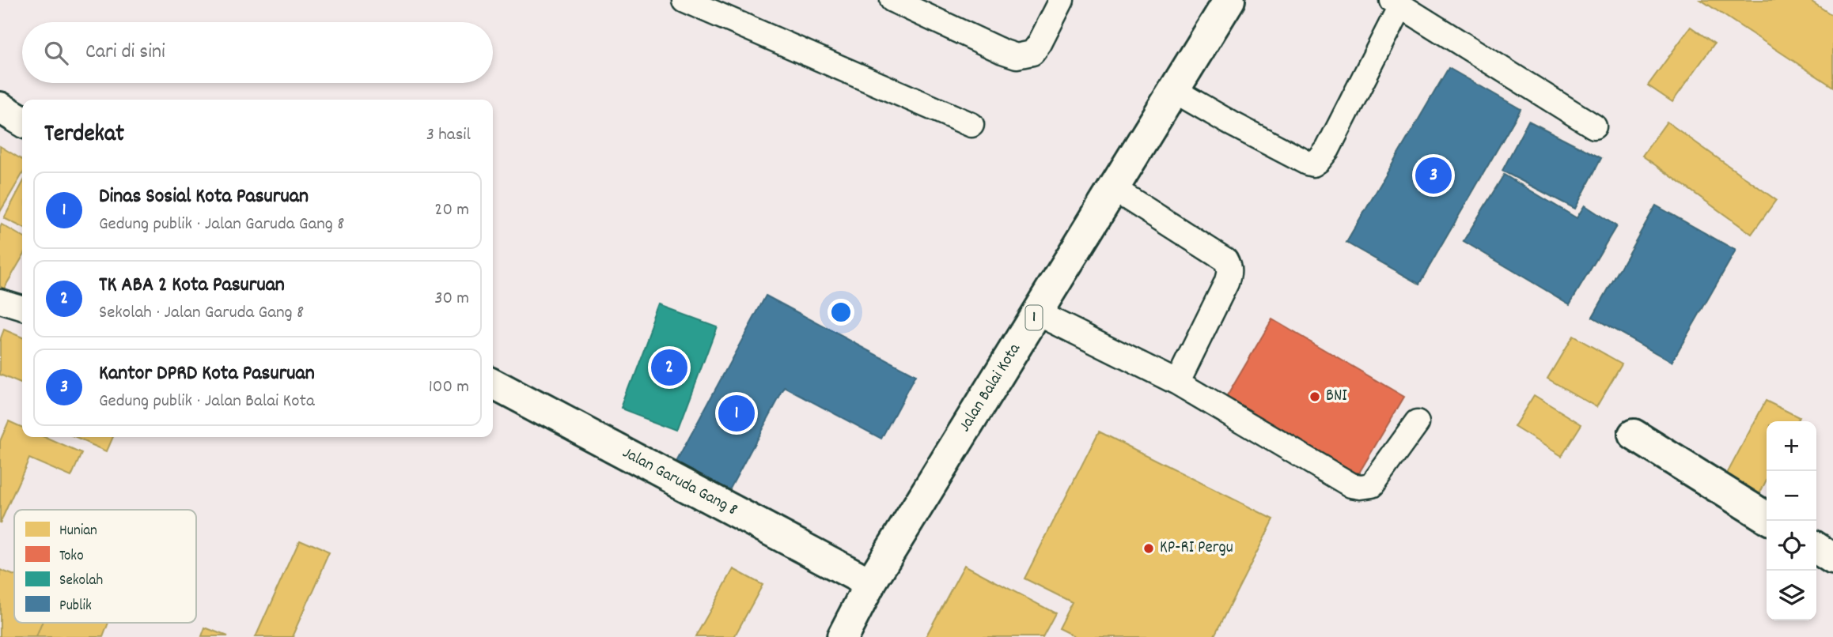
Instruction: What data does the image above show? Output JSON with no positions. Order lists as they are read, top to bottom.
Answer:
{
  "streets": {
    "main road": ["1", "Jalan Balai Kota", "Jalan Garuda Gang 8"]
  },
  "crossings": [
    ["Jalan Balai Kota", "Jalan Garuda Gang 8"]
  ],
  "places": ["BNI", "KP-RI Pergu"],
  "legend": [
    "Hunian",
    "Toko",
    "Sekolah",
    "Publik"
  ],
  "page": {
    "search": "Cari di sini",
    "heading": ["Terdekat", "3 hasil"],
    "pins": ["3", "2", "1"],
    "list": [
      {
        "mark": "1",
        "name": "Dinas Sosial Kota Pasuruan",
        "note": "Gedung publik · Jalan Garuda Gang 8",
        "value": "20 m"
      },
      {
        "mark": "2",
        "name": "TK ABA 2 Kota Pasuruan",
        "note": "Sekolah · Jalan Garuda Gang 8",
        "value": "30 m"
      },
      {
        "mark": "3",
        "name": "Kantor DPRD Kota Pasuruan",
        "note": "Gedung publik · Jalan Balai Kota",
        "value": "100 m"
      }
    ],
    "map_buttons": ["+", "−"]
  }
}
